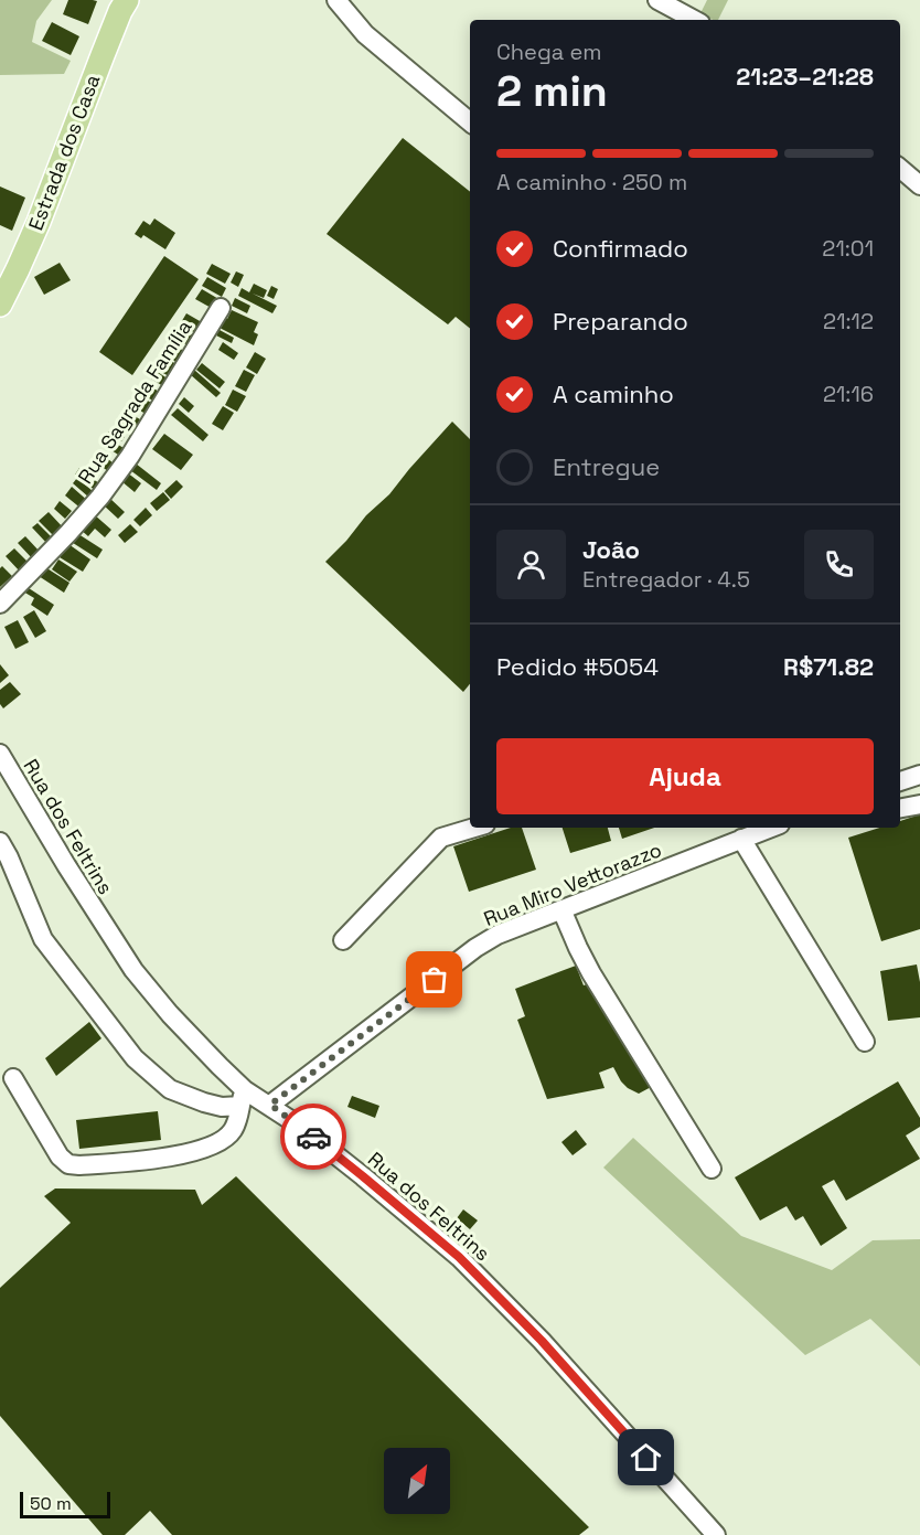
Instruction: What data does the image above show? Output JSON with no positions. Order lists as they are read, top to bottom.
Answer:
{
  "streets": {
    "main road": ["Estrada dos Casa"],
    "street": ["Rua Sagrada Família", "Rua dos Feltrins", "Rua Miro Vettorazzo"]
  },
  "crossings": [
    ["Rua dos Feltrins", "Rua Miro Vettorazzo"]
  ],
  "scale_bar": "50 m",
  "north": "top right",
  "page": {
    "heading": ["2 min", "Chega em", "21:23–21:28"],
    "panel": [
      "João",
      "Entregador · 4.5",
      "Pedido #5054",
      "R$71.82"
    ],
    "bar": "A caminho · 250 m",
    "list": [
      ["Confirmado", "21:01"],
      ["Preparando", "21:12"],
      ["A caminho", "21:16"],
      "Entregue"
    ],
    "buttons": "Ajuda",
    "scale": "50 m"
  }
}
